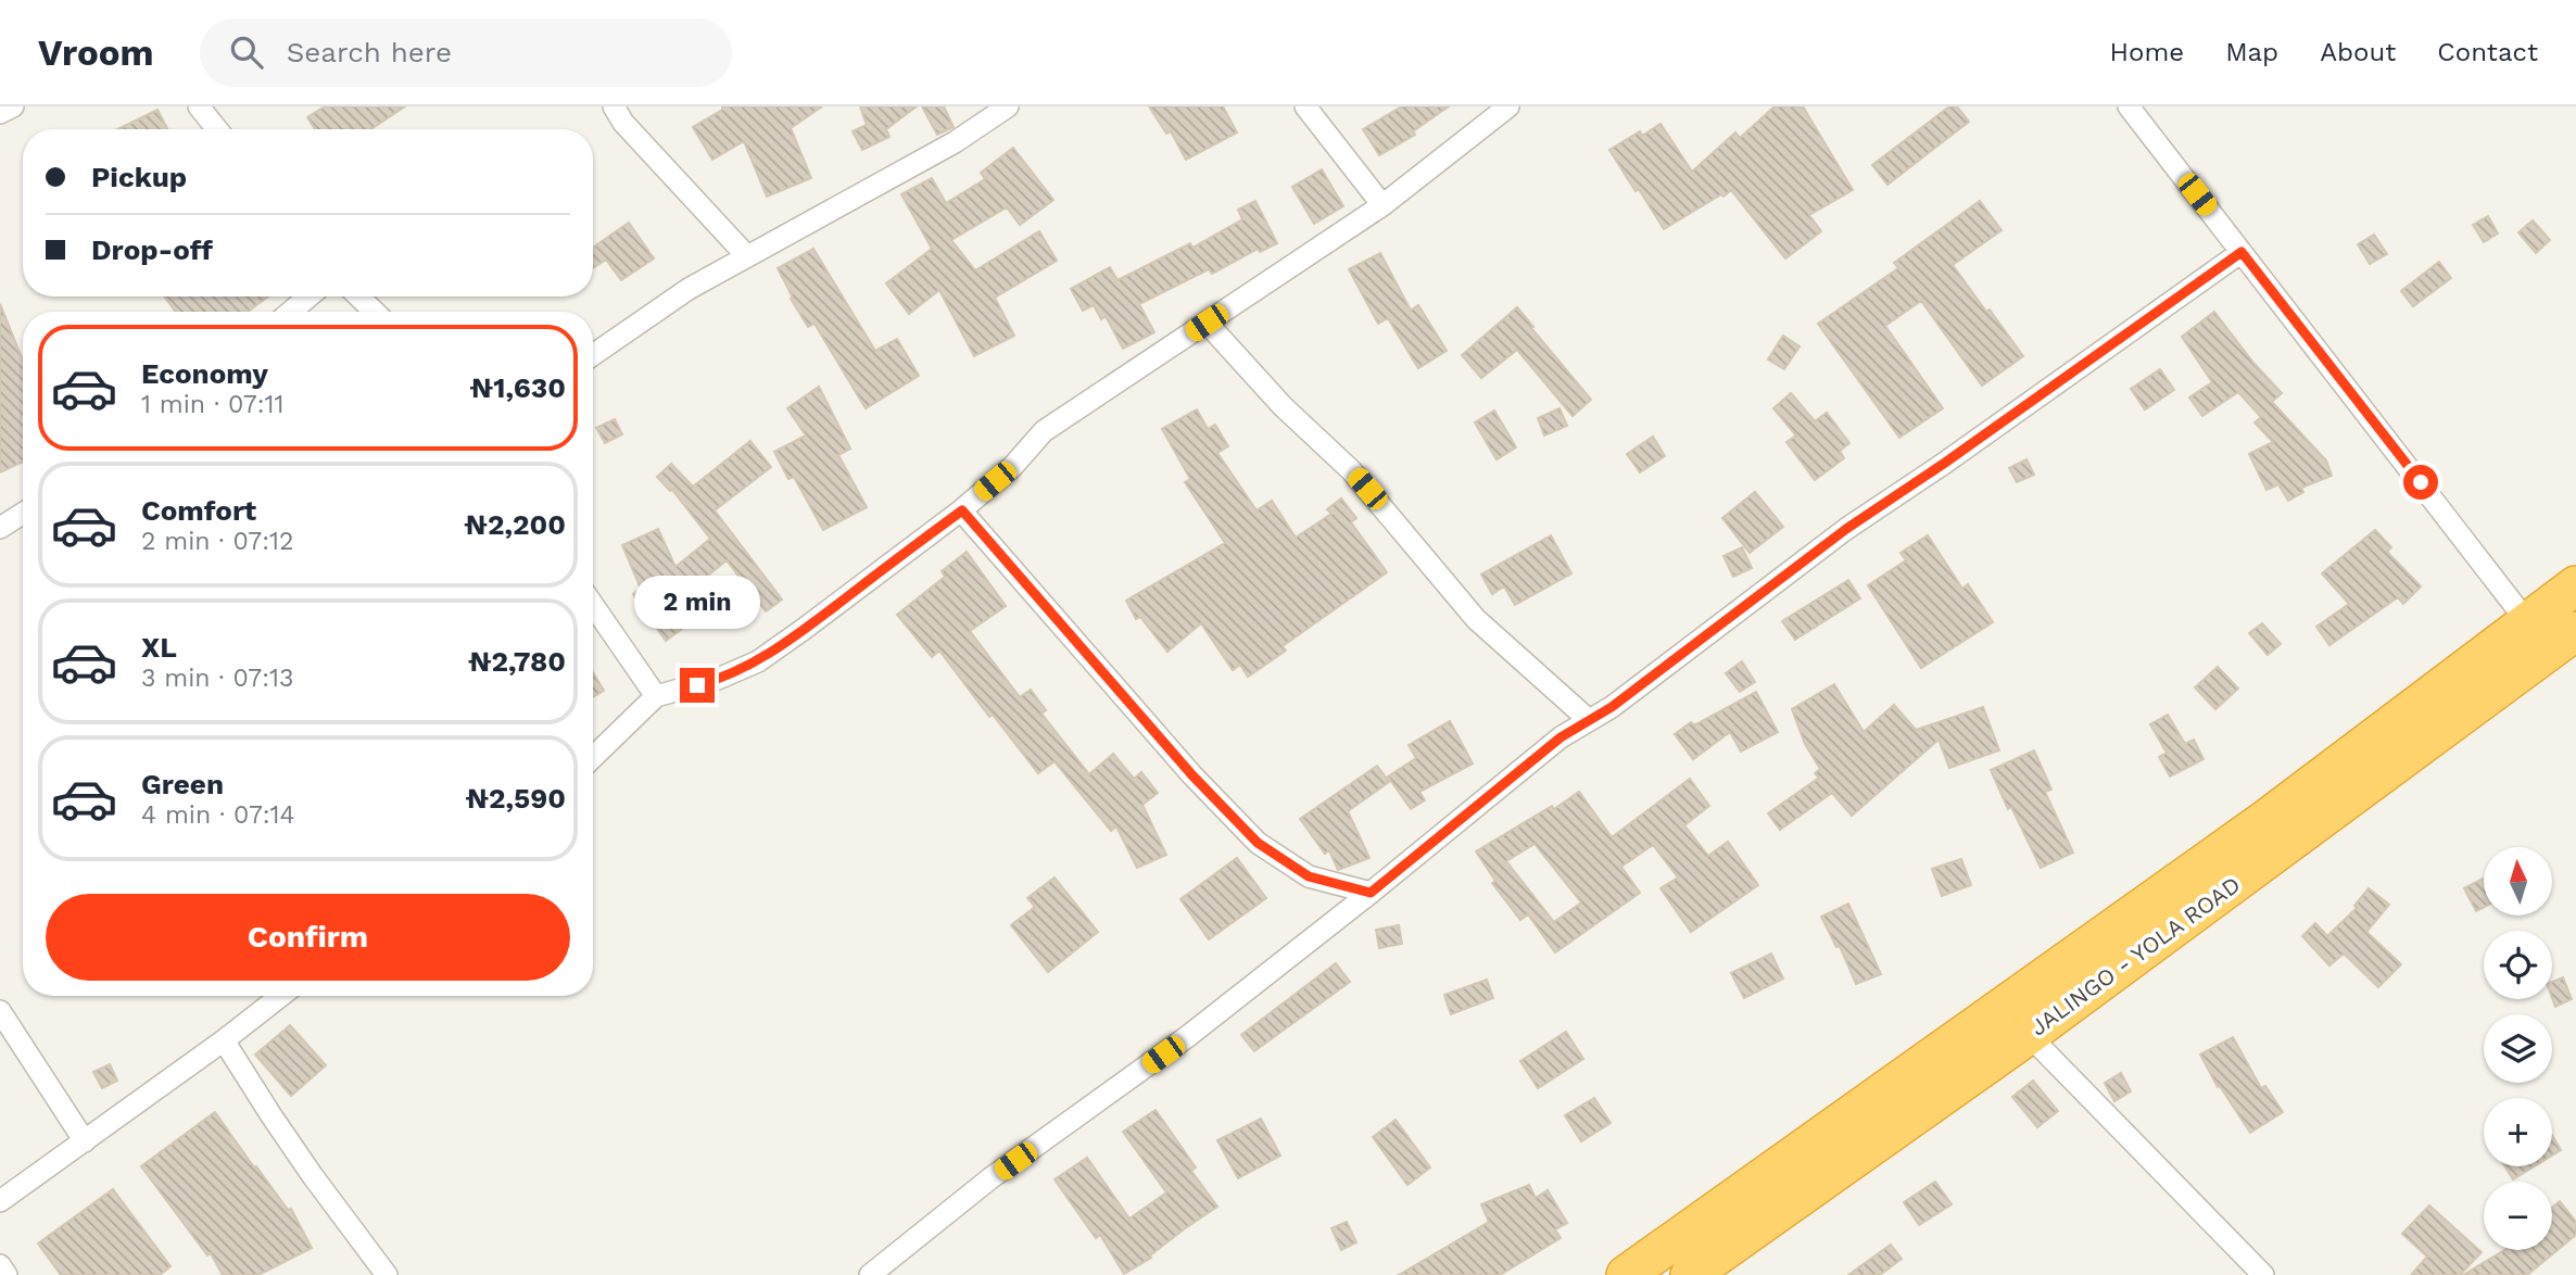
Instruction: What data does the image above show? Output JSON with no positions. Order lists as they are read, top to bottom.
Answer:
{
  "streets": {
    "highway": ["JALINGO - YOLA ROAD"]
  },
  "north": "top",
  "page": {
    "header": "Vroom",
    "search": "Search here",
    "nav": [
      "Home",
      "Map",
      "About",
      "Contact"
    ],
    "banner": ["Pickup", "Drop-off"],
    "list": [
      {
        "name": "Economy",
        "note": "1 min · 07:11",
        "value": "₦1,630"
      },
      {
        "name": "Comfort",
        "note": "2 min · 07:12",
        "value": "₦2,200"
      },
      {
        "name": "XL",
        "note": "3 min · 07:13",
        "value": "₦2,780"
      },
      {
        "name": "Green",
        "note": "4 min · 07:14",
        "value": "₦2,590"
      }
    ],
    "bubble": "2 min",
    "map_buttons": ["+", "−"],
    "buttons": "Confirm"
  }
}
